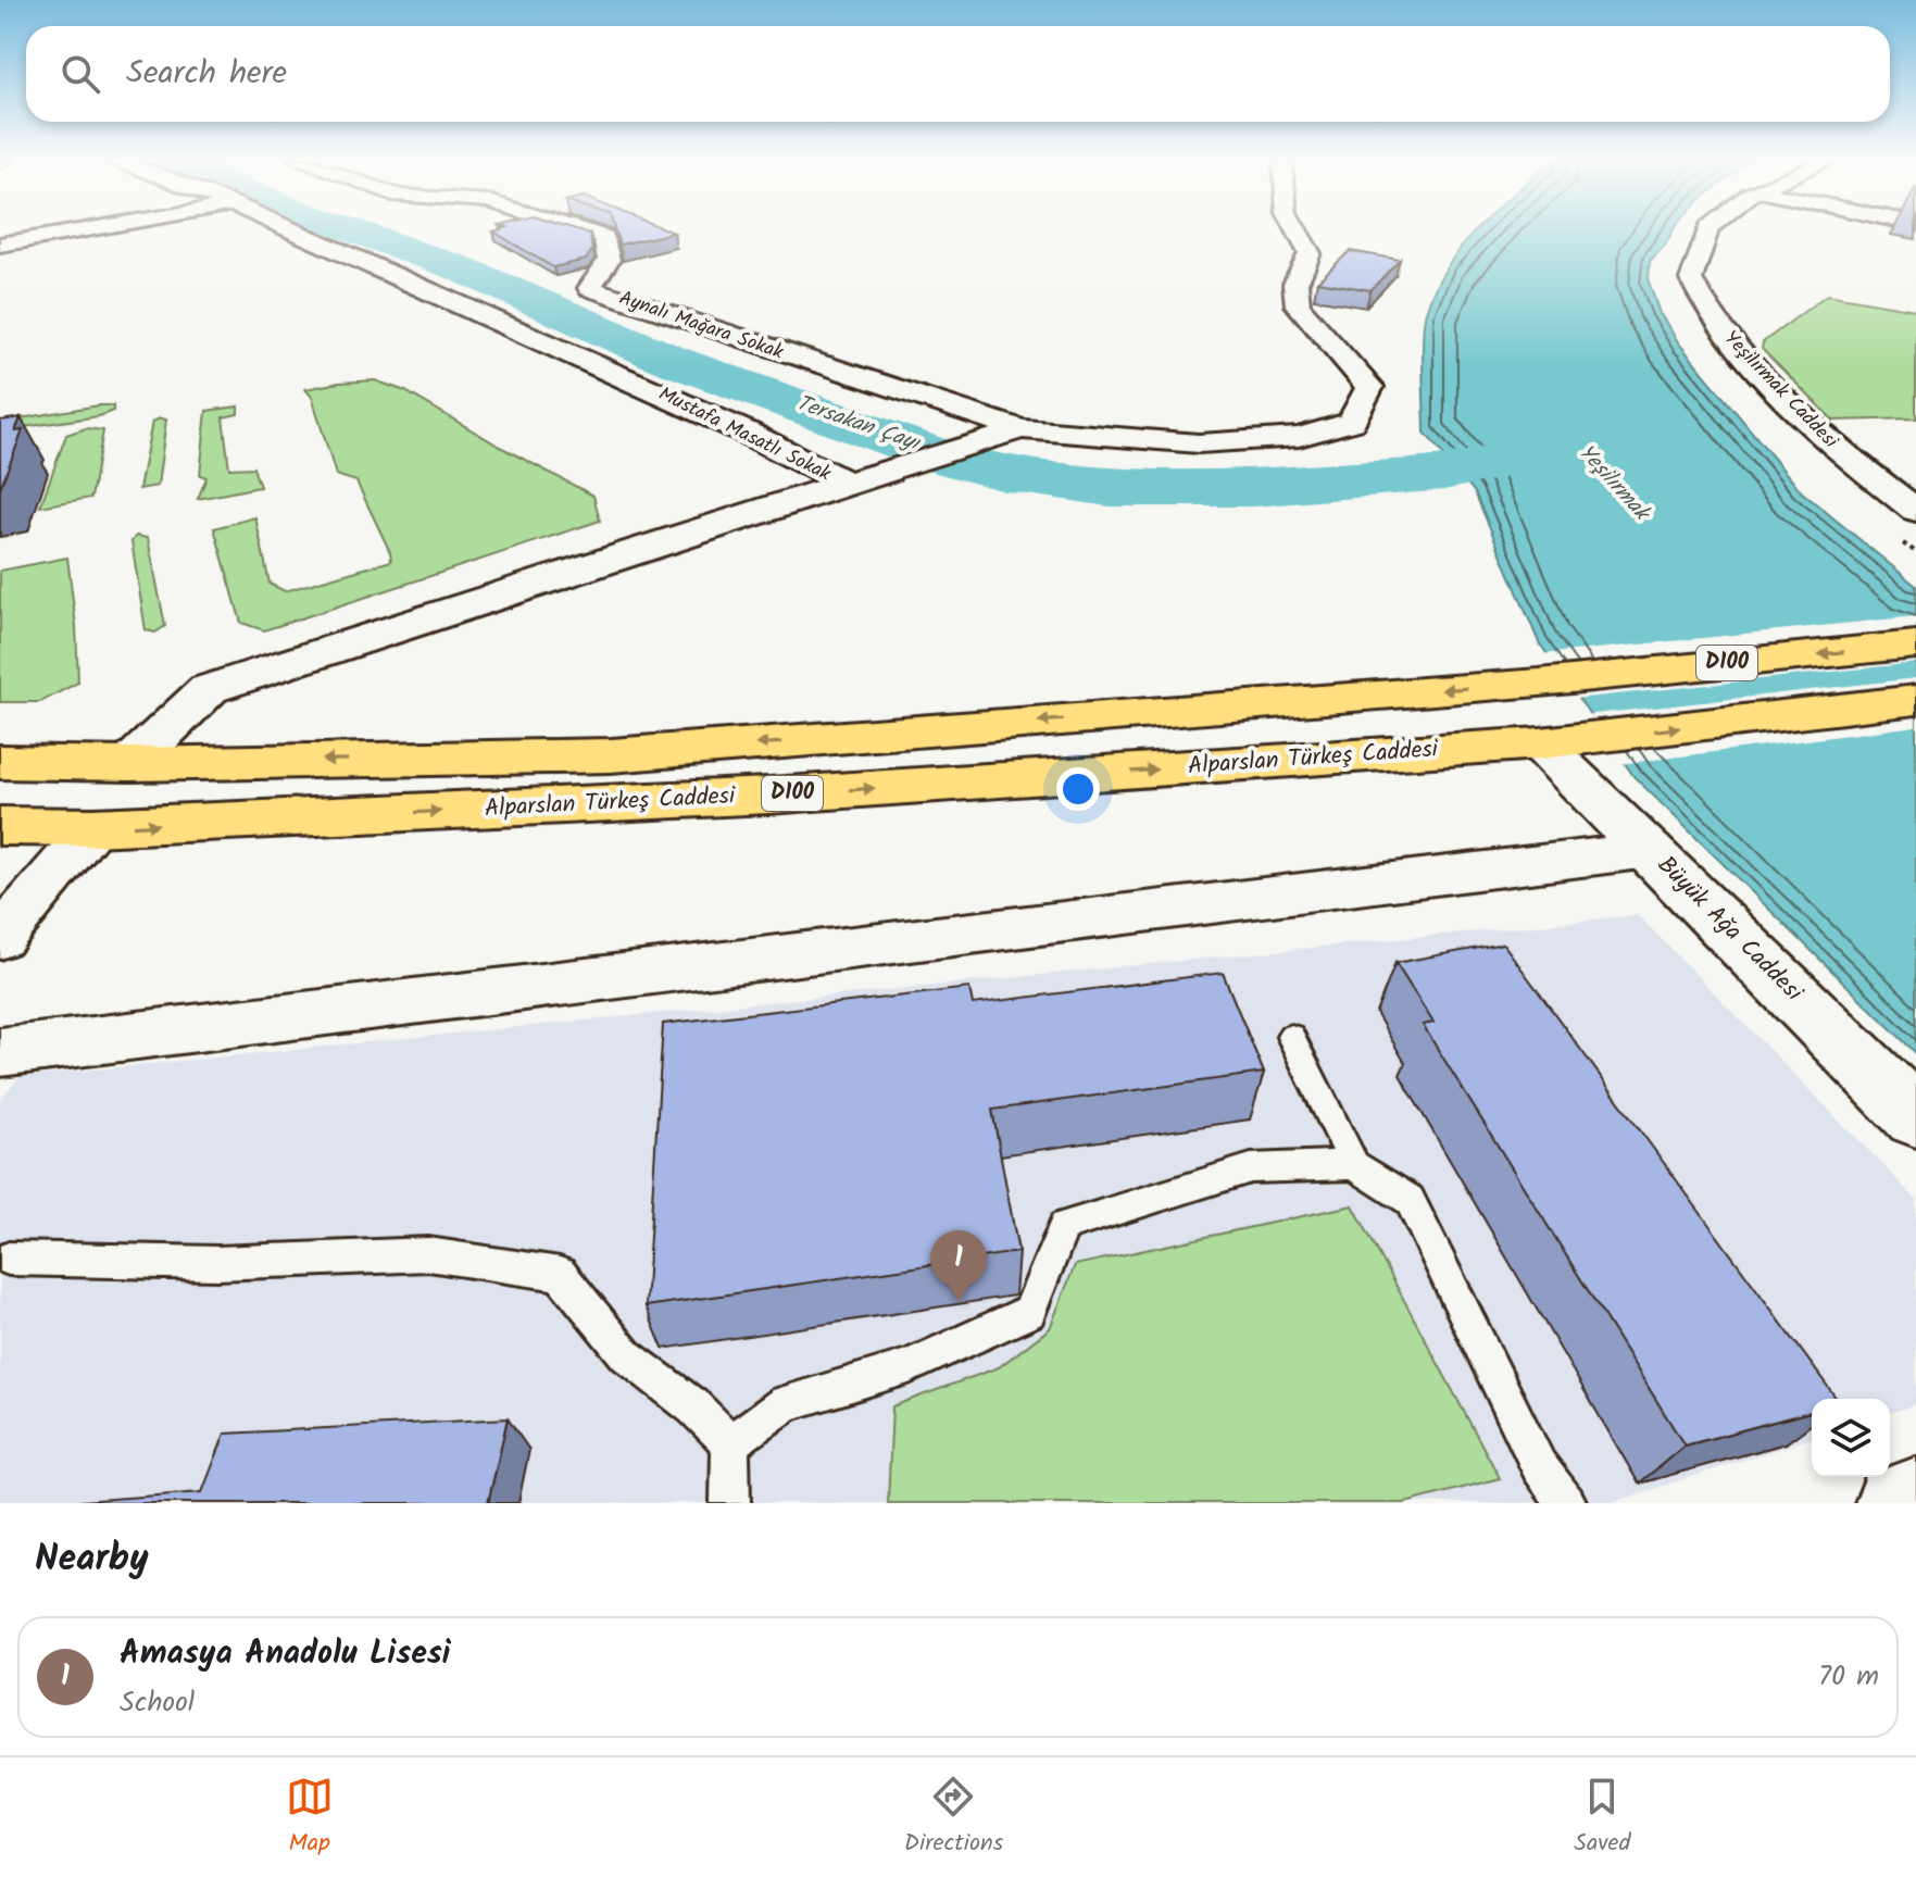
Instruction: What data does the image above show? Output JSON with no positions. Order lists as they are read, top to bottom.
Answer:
{
  "streets": {
    "highway": ["D100", "Alparslan Türkeş Caddesi"],
    "street": [
      "Aynalı Mağara Sokak",
      "Yeşilırmak Caddesi",
      "Mustafa Masatlı Sokak",
      "Büyük Ağa Caddesi"
    ]
  },
  "crossings": [
    ["Mustafa Masatlı Sokak", "Alparslan Türkeş Caddesi"],
    ["D100", "Alparslan Türkeş Caddesi"],
    ["D100", "Büyük Ağa Caddesi"],
    ["Alparslan Türkeş Caddesi", "Büyük Ağa Caddesi"]
  ],
  "water": ["Tersakan Çayı", "Yeşilırmak"],
  "page": {
    "search": "Search here",
    "pins": "1",
    "heading": "Nearby",
    "list": [
      {
        "mark": "1",
        "name": "Amasya Anadolu Lisesi",
        "note": "School",
        "value": "70 m"
      }
    ],
    "nav": ["Map", "Directions", "Saved"]
  }
}
